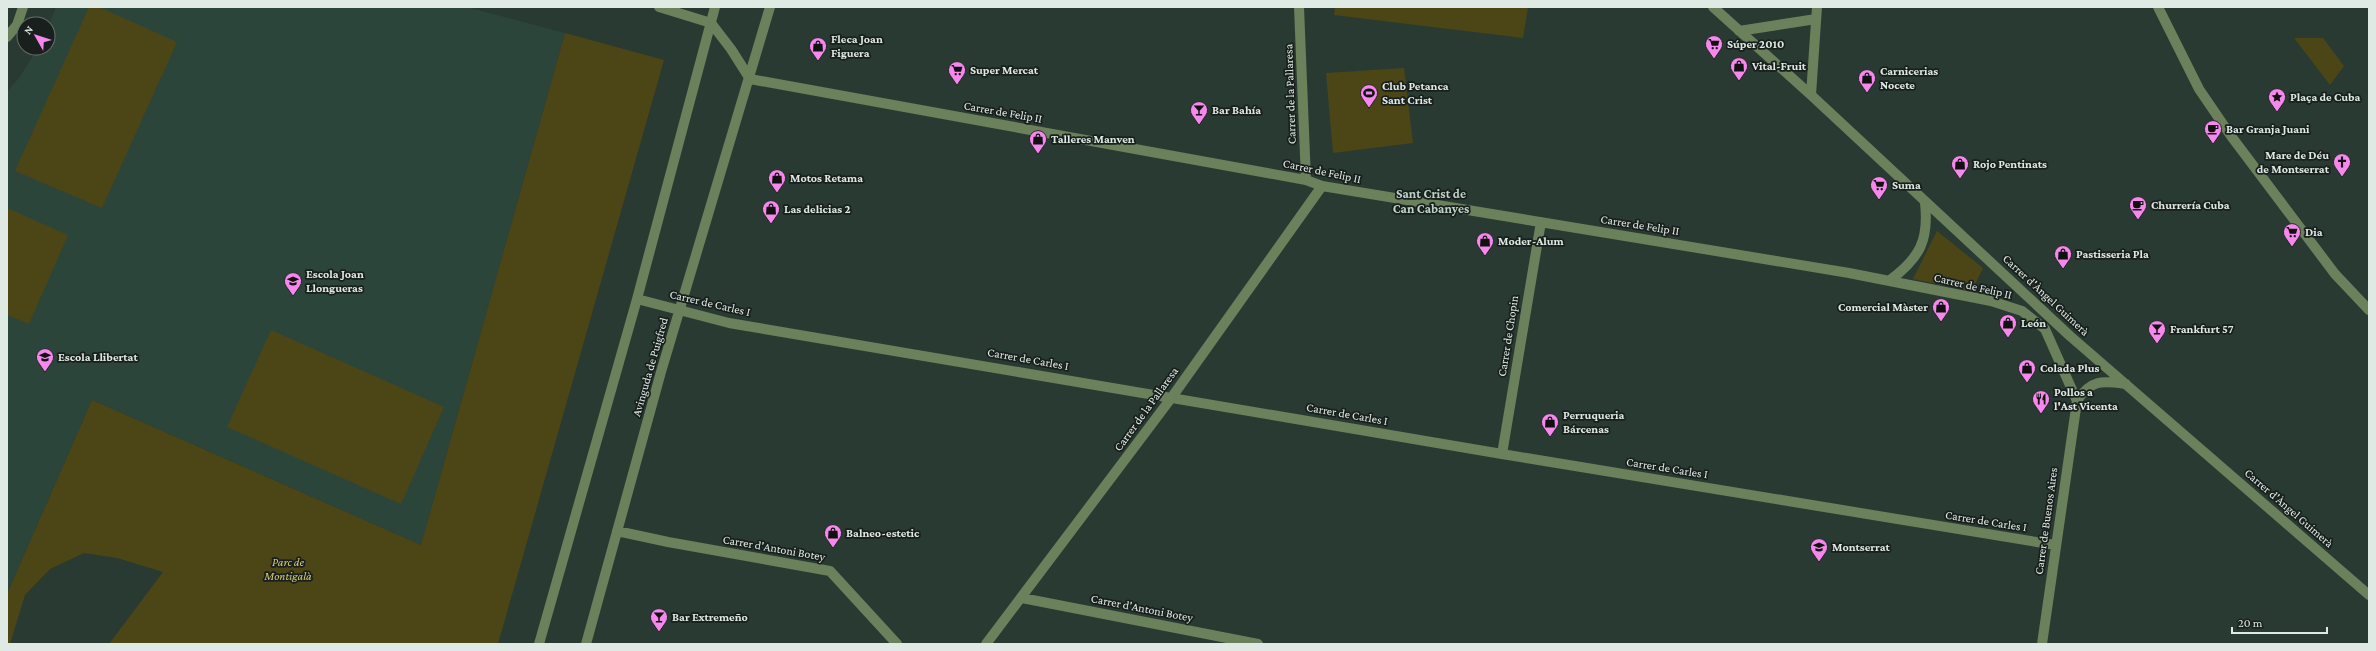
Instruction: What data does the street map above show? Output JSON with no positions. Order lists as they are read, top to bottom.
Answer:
{
  "streets": {
    "street": [
      "Carrer de la Pallaresa",
      "Carrer de Felip II",
      "Carrer d'Àngel Guimerà",
      "Carrer de Carles I",
      "Carrer de Chopin",
      "Avinguda de Puigfred",
      "Carrer de Buenos Aires",
      "Carrer d'Antoni Botey"
    ]
  },
  "crossings": [
    ["Carrer de la Pallaresa", "Carrer de Felip II"],
    ["Carrer de la Pallaresa", "Carrer de Carles I"],
    ["Carrer de la Pallaresa", "Carrer d'Antoni Botey"],
    ["Carrer de Felip II", "Carrer de Chopin"],
    ["Carrer de Felip II", "Avinguda de Puigfred"],
    ["Carrer de Felip II", "Carrer de Buenos Aires"],
    ["Carrer de Carles I", "Carrer de Chopin"],
    ["Carrer de Carles I", "Avinguda de Puigfred"],
    ["Carrer de Carles I", "Carrer de Buenos Aires"],
    ["Avinguda de Puigfred", "Carrer d'Antoni Botey"]
  ],
  "districts": ["Sant Crist de Can Cabanyes"],
  "parks": ["Parc de Montigalà"],
  "places": {
    "supermarket": [
      "Súper 2010",
      "Super Mercat",
      "Suma",
      "Dia"
    ],
    "shop": [
      "Fleca Joan Figuera",
      "Vital-Fruit",
      "Carnicerias Nocete",
      "Talleres Manven",
      "Rojo Pentinats",
      "Motos Retama",
      "Las delicias 2",
      "Moder-Alum",
      "Pastisseria Pla",
      "Comercial Màster",
      "León",
      "Colada Plus",
      "Perruqueria Bárcenas",
      "Balneo-estetic"
    ],
    "sports": ["Club Petanca Sant Crist"],
    "place": ["Plaça de Cuba"],
    "bar": ["Bar Bahía", "Frankfurt 57", "Bar Extremeño"],
    "cafe": ["Bar Granja Juani", "Churrería Cuba"],
    "church": ["Mare de Déu de Montserrat"],
    "school or university": ["Escola Joan Llongueras", "Escola Llibertat", "Montserrat"],
    "restaurant": ["Pollos a l'Ast Vicenta"]
  },
  "scale_bar": "20 m",
  "north": "top left"
}
